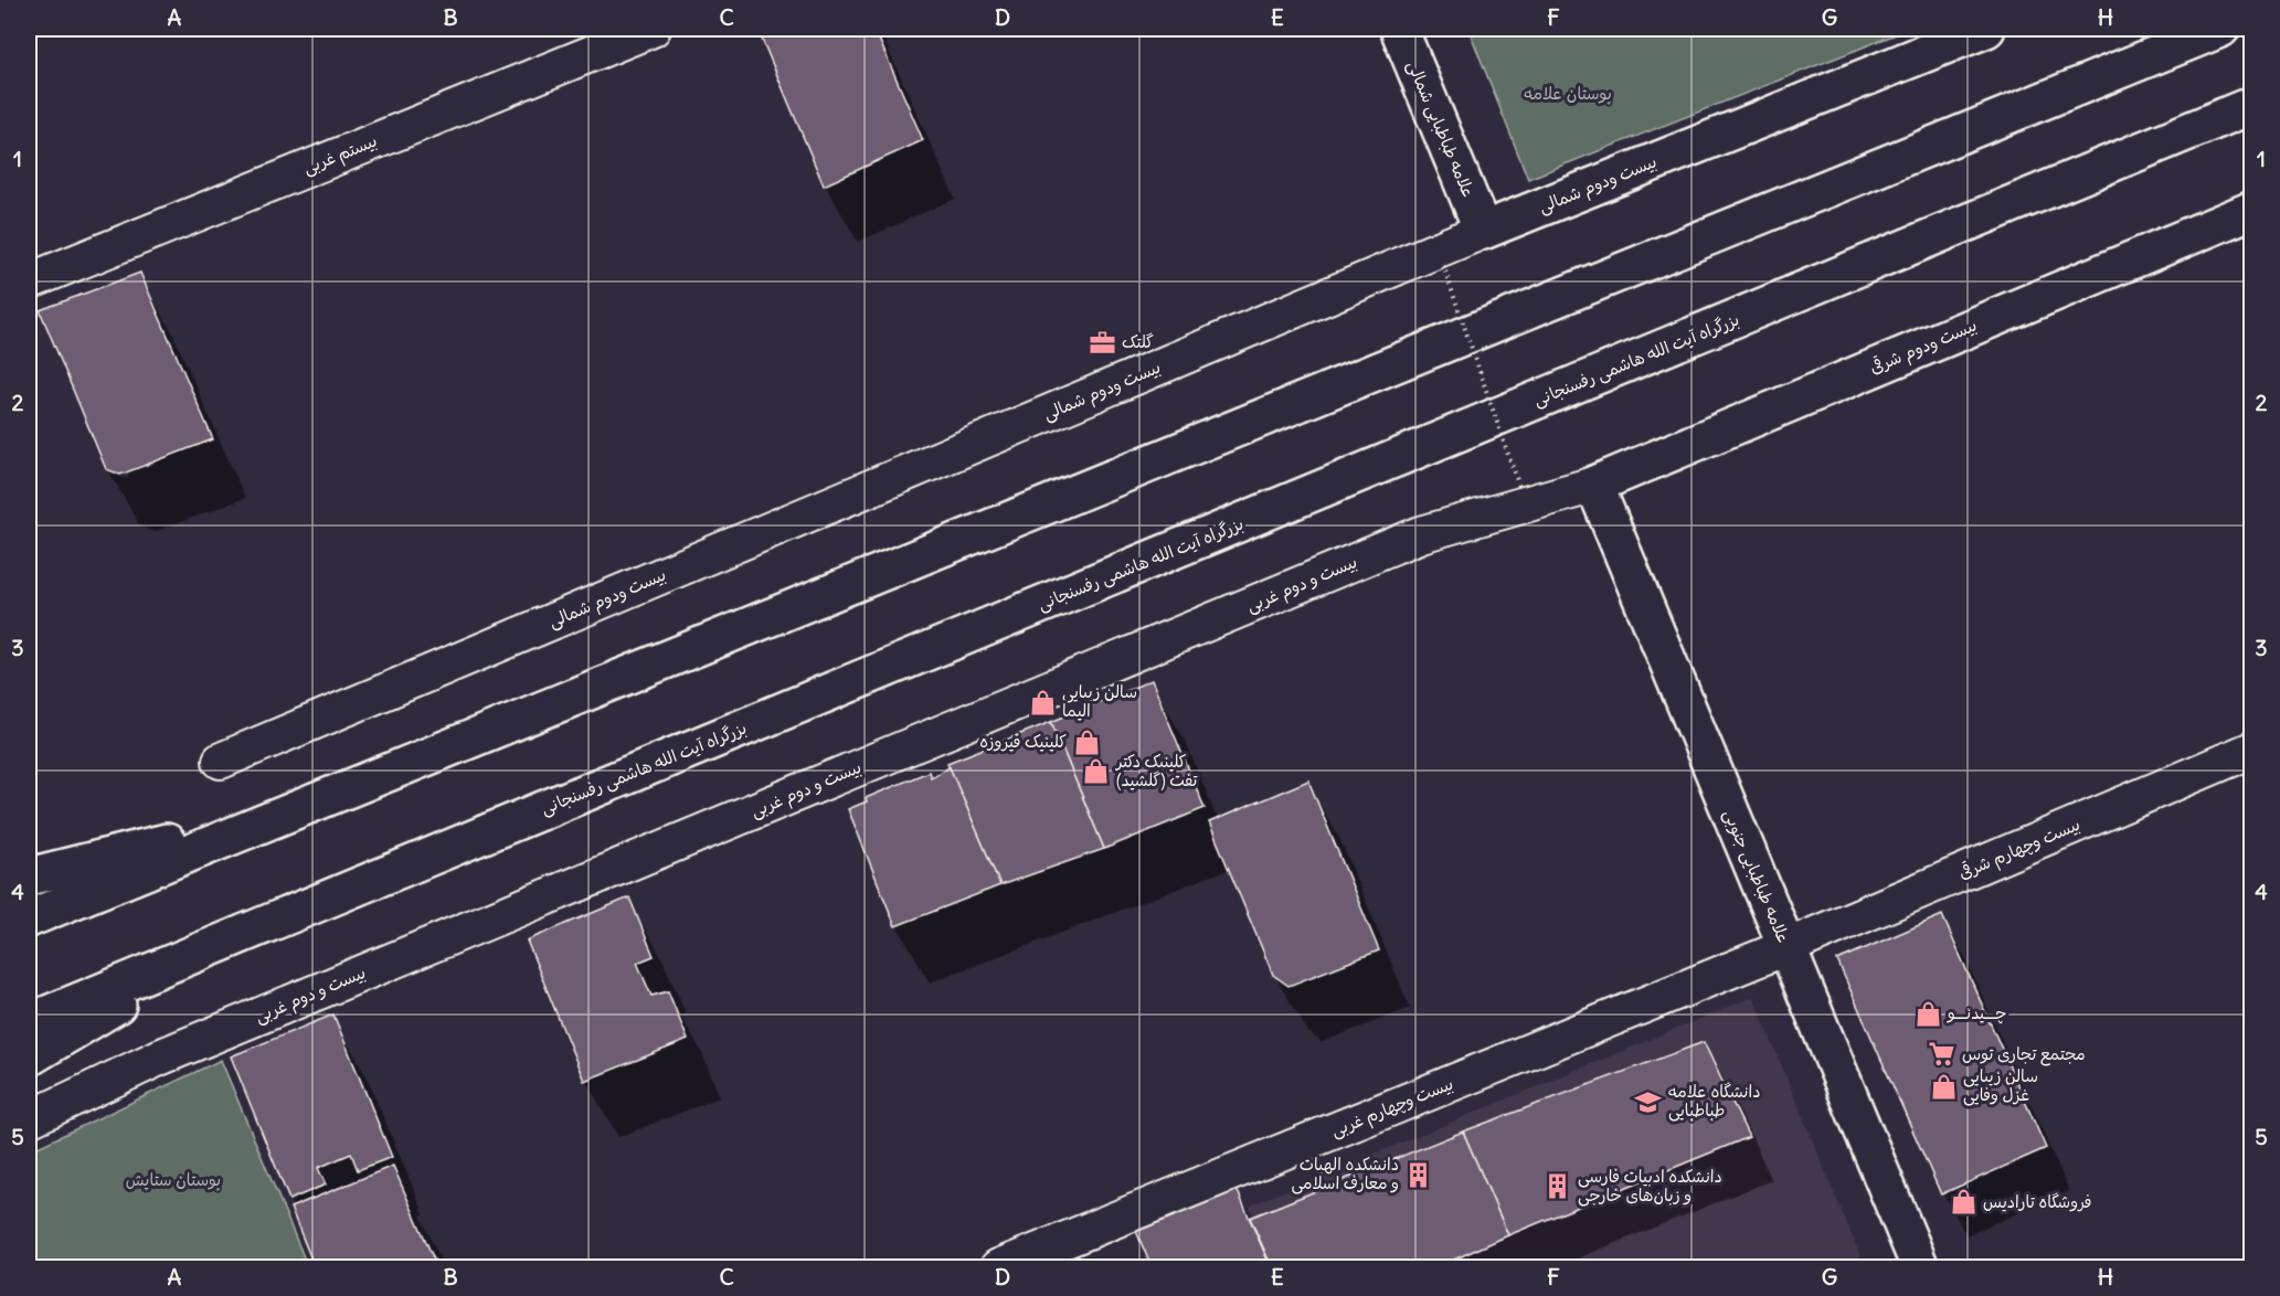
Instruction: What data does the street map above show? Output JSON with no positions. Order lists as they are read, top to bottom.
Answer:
{
  "streets": {
    "main road": [
      "علامه طباطبایی شمالی",
      "بیست ودوم شمالی",
      "بیست ودوم شرقی",
      "بزرگراه آیت الله هاشمی رفسنجانی",
      "علامه طباطبایی جنوبی"
    ],
    "street": [
      "بیستم غربی",
      "بیست و دوم غربی",
      "بیست وچهارم شرقی",
      "بیست وچهارم غربی"
    ]
  },
  "crossings": [
    ["علامه طباطبایی شمالی", "بیست ودوم شمالی"],
    ["بیست ودوم شرقی", "بیست و دوم غربی"],
    ["بیست ودوم شرقی", "علامه طباطبایی جنوبی"],
    ["بیست و دوم غربی", "علامه طباطبایی جنوبی"],
    ["بیست وچهارم شرقی", "علامه طباطبایی جنوبی"],
    ["بیست وچهارم شرقی", "بیست وچهارم غربی"],
    ["علامه طباطبایی جنوبی", "بیست وچهارم غربی"]
  ],
  "parks": ["بوستان علامه", "بوستان ستایش"],
  "places": {
    "office": ["گلتک"],
    "shop": [
      "سالن زیبایی الیما",
      "کلینیک فیروزه",
      "کلینیک دکتر تفت (گلشید)",
      "چـــیدنـــو",
      "سالن زیبایی غزل وفایی",
      "فروشگاه تارادیس"
    ],
    "supermarket": ["مجتمع تجاری توس"],
    "school or university": ["دانشگاه علامه طباطبایی"],
    "building": ["دانشکده الهیات و معارف اسلامی", "دانشکده ادبیات فارسی و زبان‌های خارجی"]
  },
  "grid": {
    "columns": [
      "A",
      "B",
      "C",
      "D",
      "E",
      "F",
      "G",
      "H"
    ],
    "rows": [
      "1",
      "2",
      "3",
      "4",
      "5"
    ]
  }
}
